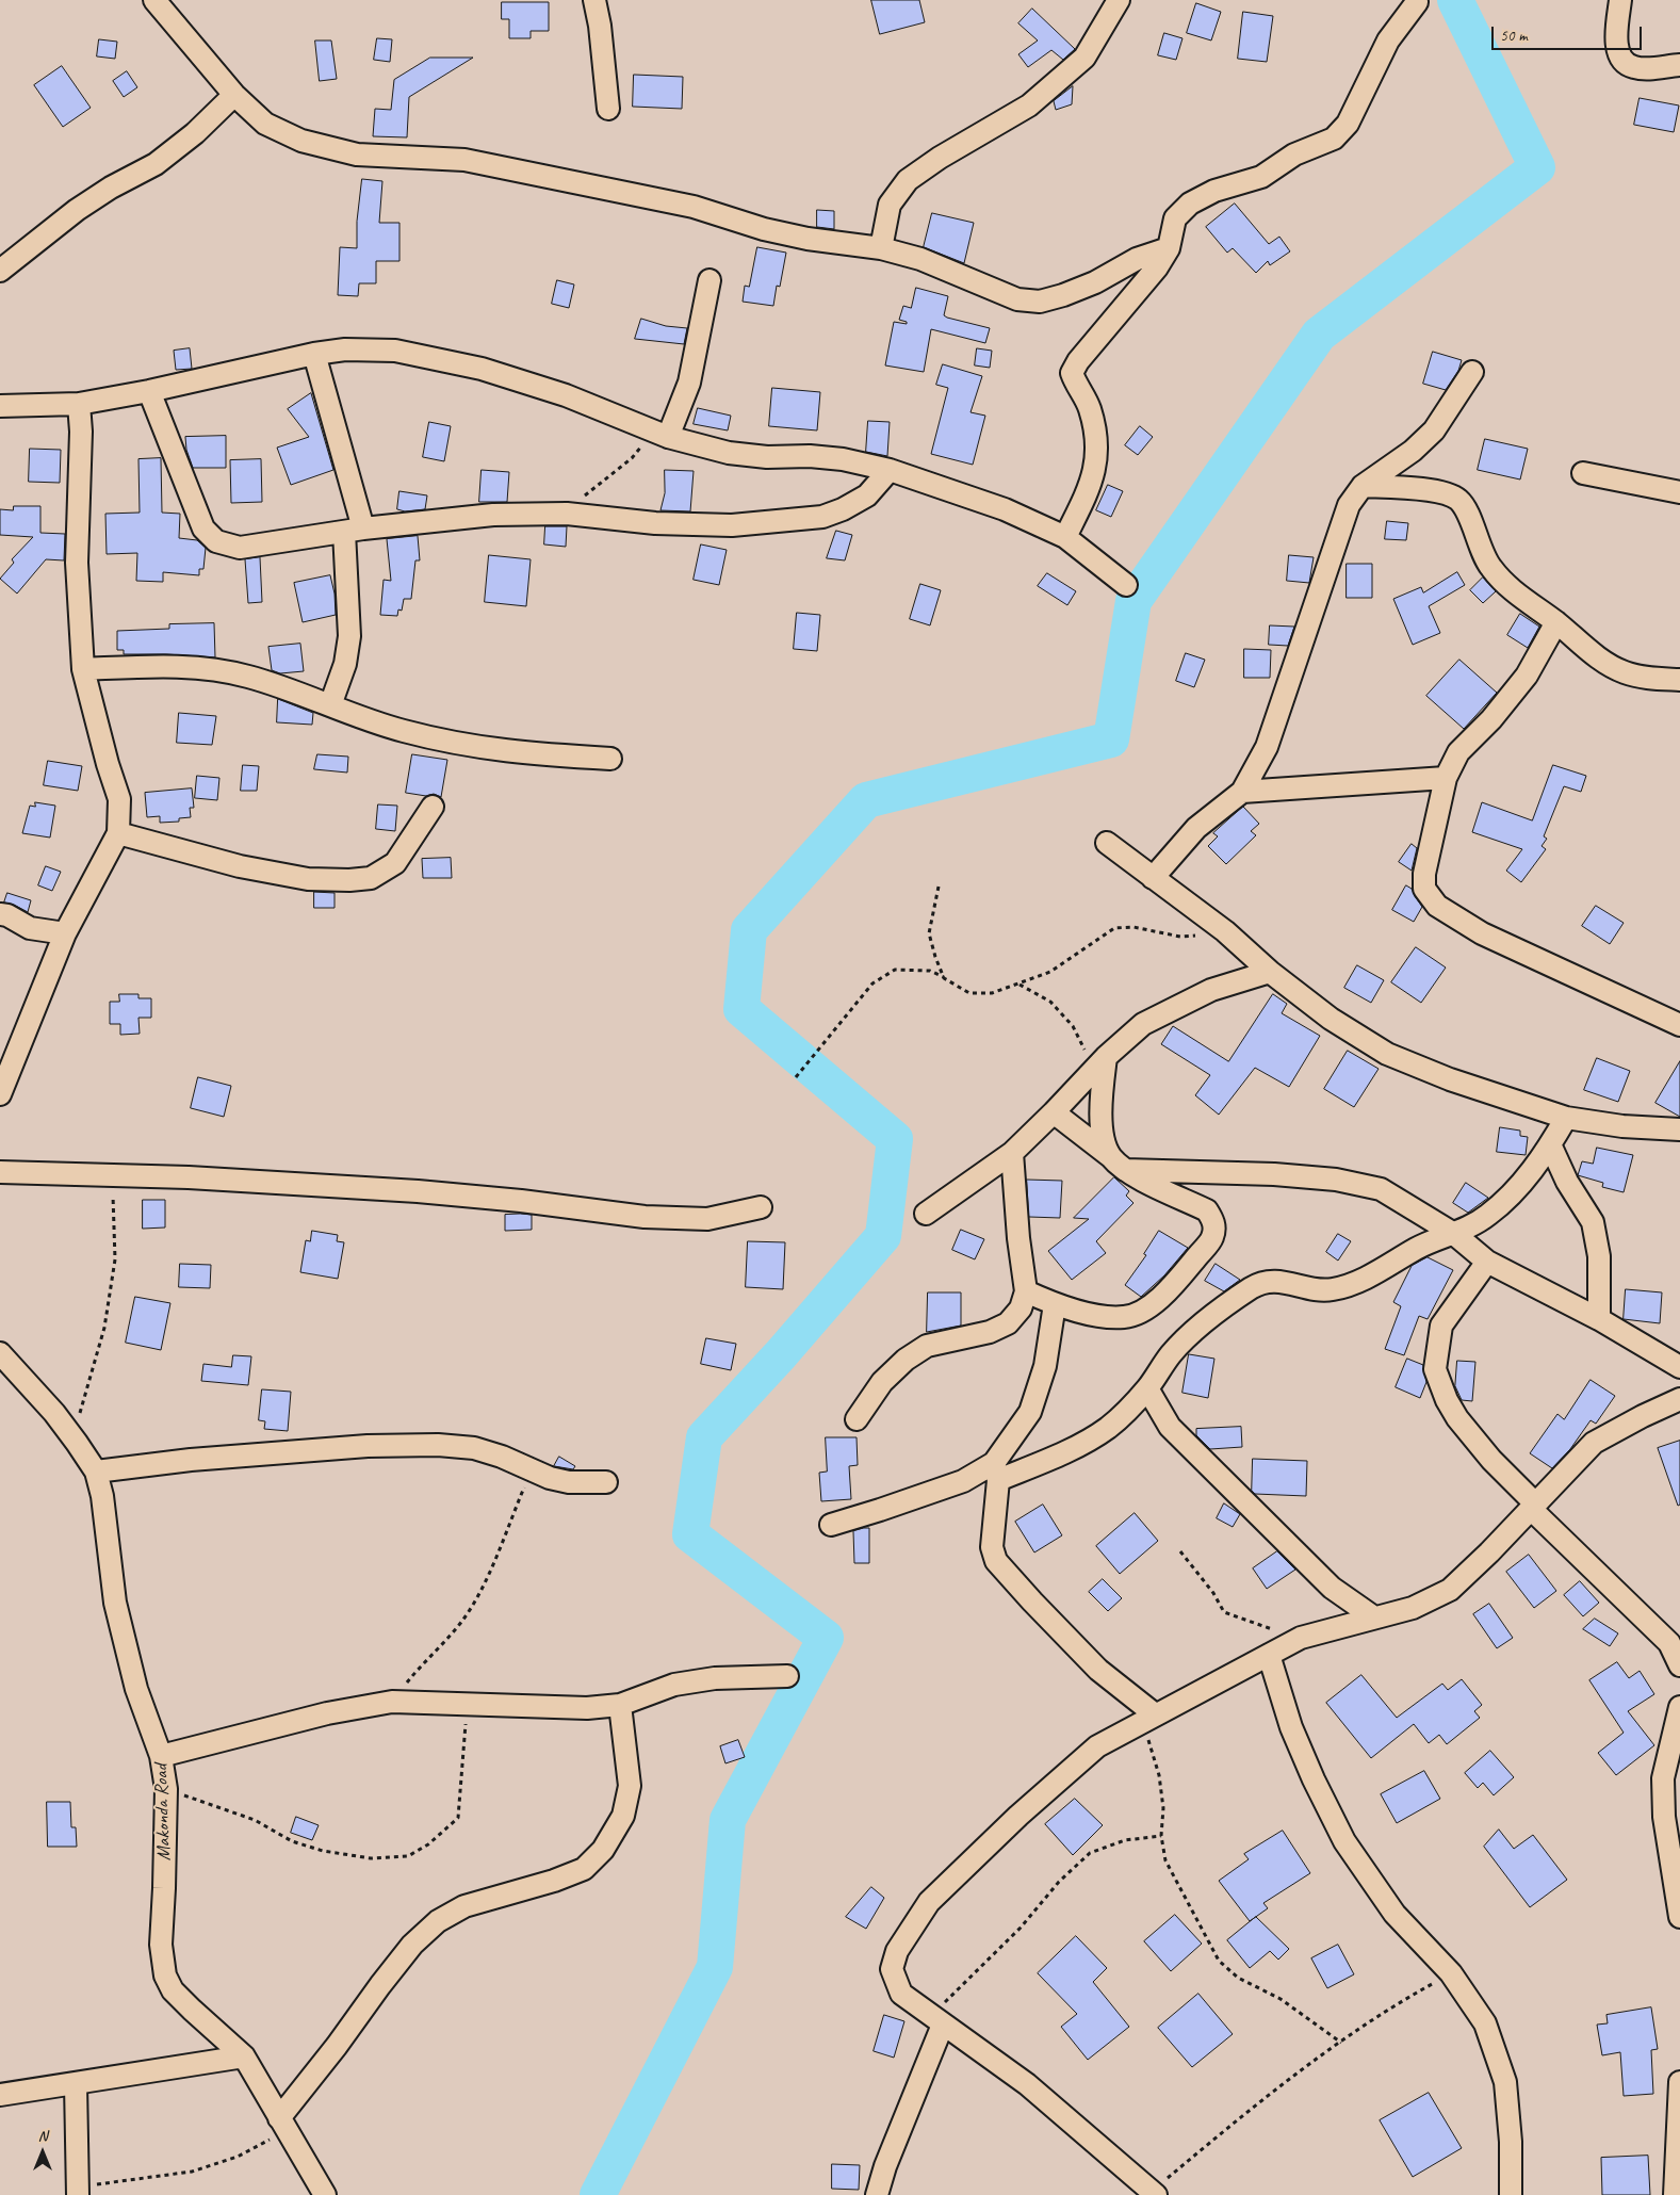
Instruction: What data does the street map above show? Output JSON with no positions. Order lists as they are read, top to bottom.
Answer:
{
  "streets": {
    "street": ["Makonda Road"]
  },
  "scale_bar": "50 m",
  "north": "top"
}
